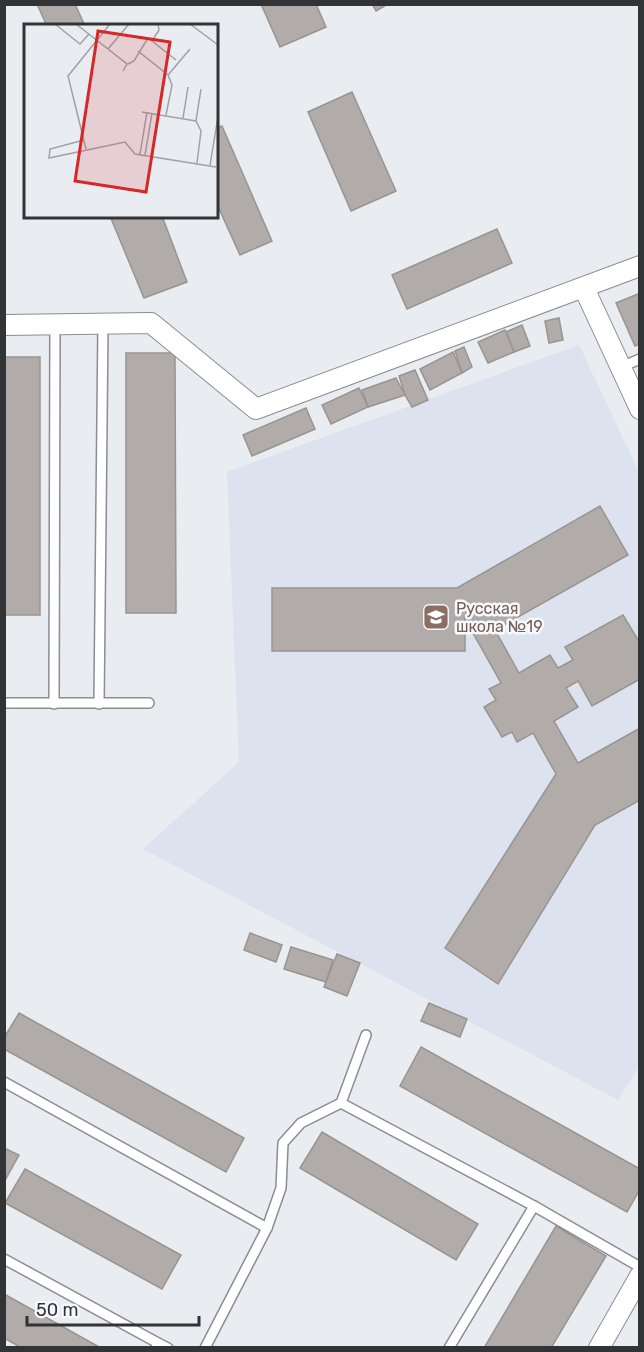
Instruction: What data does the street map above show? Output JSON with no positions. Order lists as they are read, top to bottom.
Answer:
{
  "places": {
    "school or university": ["Русская школа №19"]
  },
  "scale_bar": "50 m"
}
